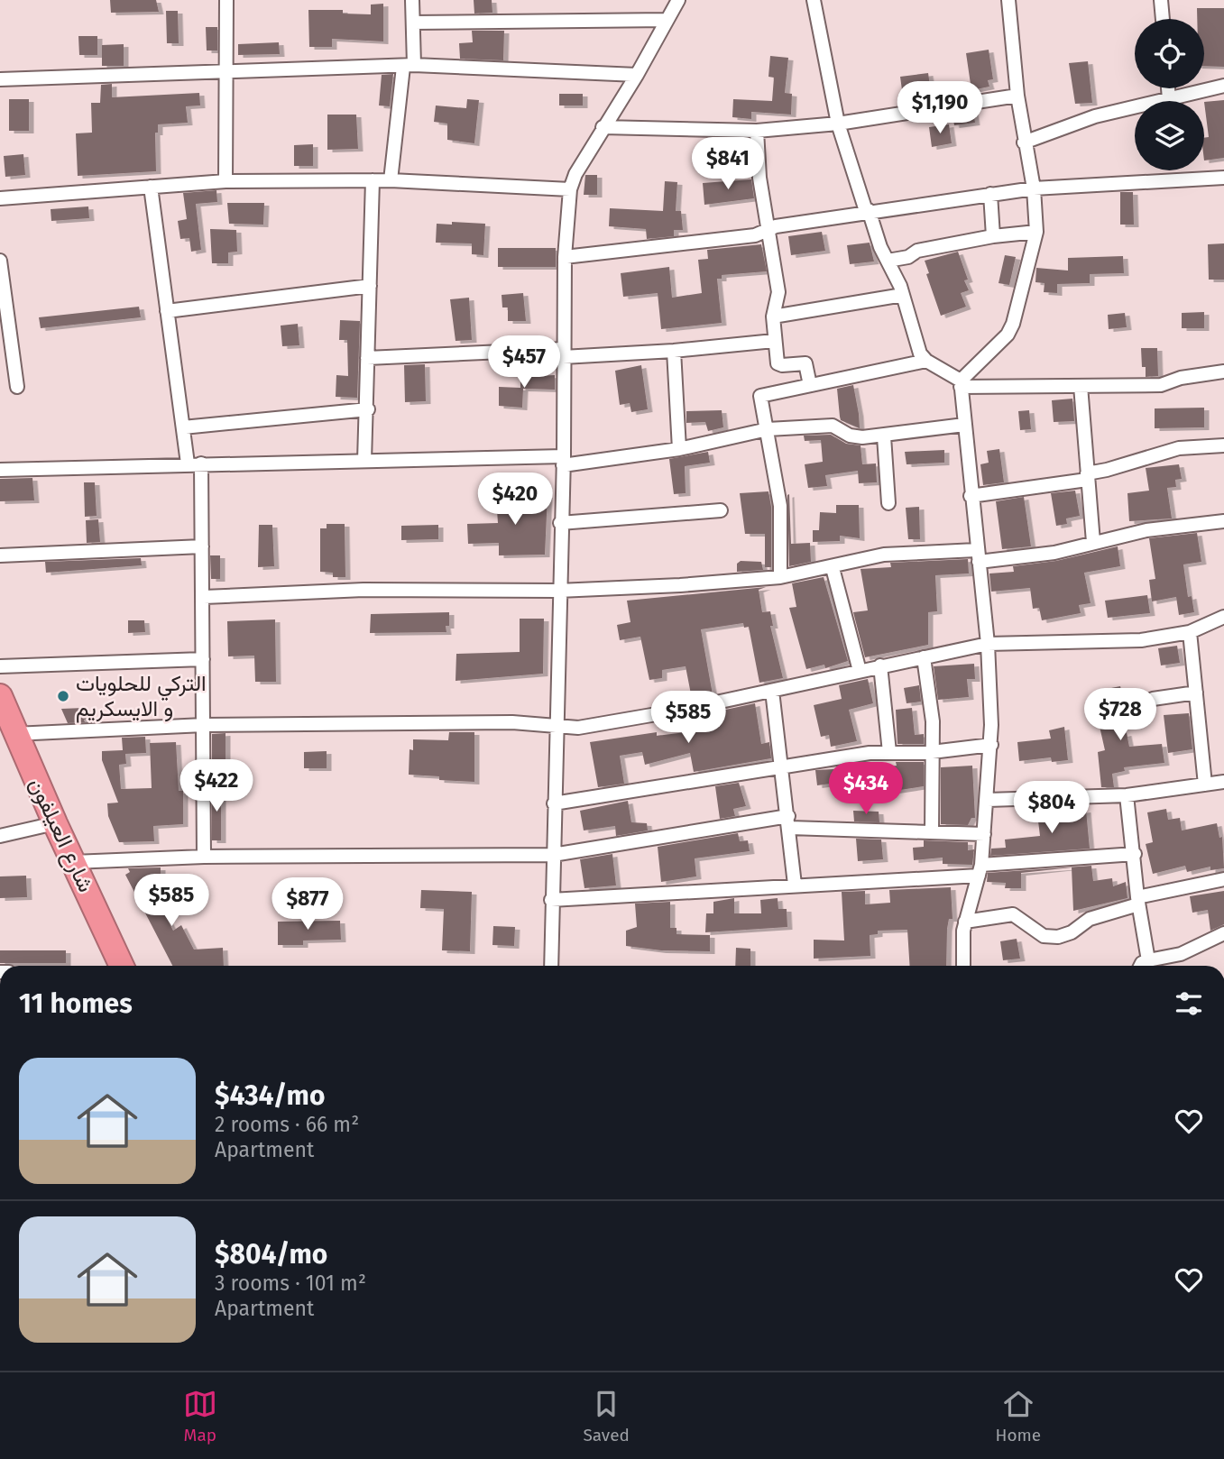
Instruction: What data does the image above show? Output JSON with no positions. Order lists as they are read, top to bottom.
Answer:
{
  "streets": {
    "highway": ["شارع العيلفون"]
  },
  "places": ["التركي للحلويات و الايسكريم"],
  "page": {
    "price": [
      "$1,190",
      "$841",
      "$457",
      "$420",
      "$728",
      "$585",
      "$422",
      "$434",
      "$804",
      "$585",
      "$877"
    ],
    "heading": "11 homes",
    "list": [
      {
        "name": "$434/mo",
        "note": "2 rooms · 66 m² · Apartment"
      },
      {
        "name": "$804/mo",
        "note": "3 rooms · 101 m² · Apartment"
      }
    ],
    "tabs": ["Map", "Saved", "Home"]
  }
}
